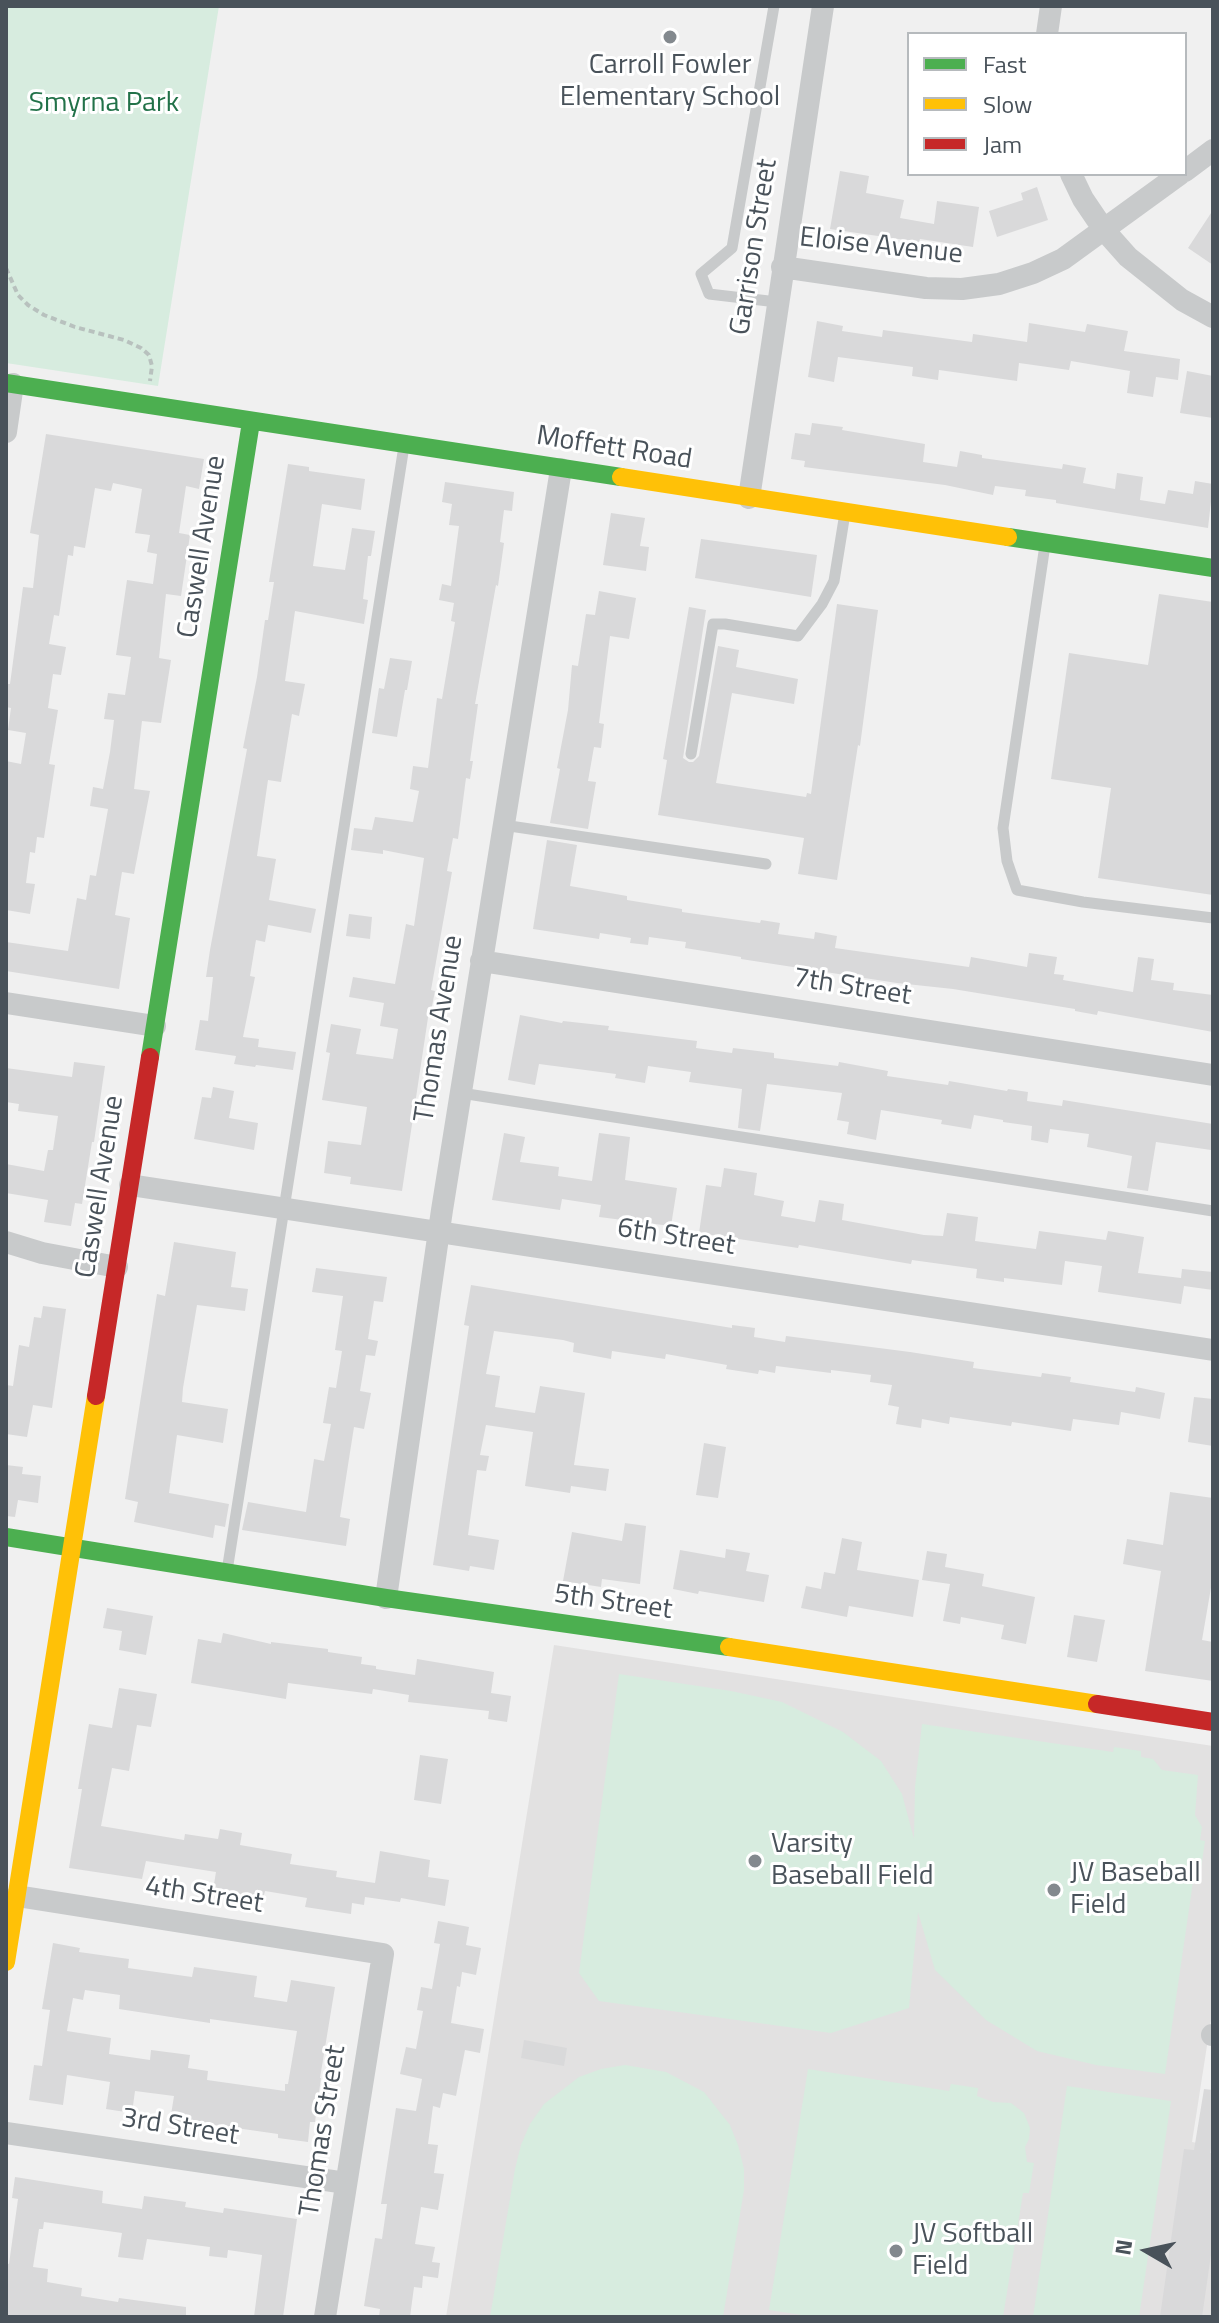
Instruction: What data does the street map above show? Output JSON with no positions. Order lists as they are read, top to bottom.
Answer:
{
  "streets": {
    "street": [
      "Garrison Street",
      "Eloise Avenue",
      "Moffett Road",
      "Caswell Avenue",
      "7th Street",
      "Thomas Avenue",
      "6th Street",
      "5th Street",
      "4th Street",
      "3rd Street",
      "Thomas Street"
    ]
  },
  "crossings": [
    ["Garrison Street", "Eloise Avenue"],
    ["Garrison Street", "Moffett Road"],
    ["Moffett Road", "Caswell Avenue"],
    ["Moffett Road", "Thomas Avenue"],
    ["Caswell Avenue", "6th Street"],
    ["Caswell Avenue", "5th Street"],
    ["Caswell Avenue", "4th Street"],
    ["7th Street", "Thomas Avenue"],
    ["Thomas Avenue", "6th Street"],
    ["Thomas Avenue", "5th Street"],
    ["4th Street", "Thomas Street"],
    ["3rd Street", "Thomas Street"]
  ],
  "parks": ["Smyrna Park"],
  "places": [
    "Carroll Fowler Elementary School",
    "Varsity Baseball Field",
    "JV Baseball Field",
    "JV Softball Field"
  ],
  "legend": ["Fast", "Slow", "Jam"],
  "north": "left"
}
